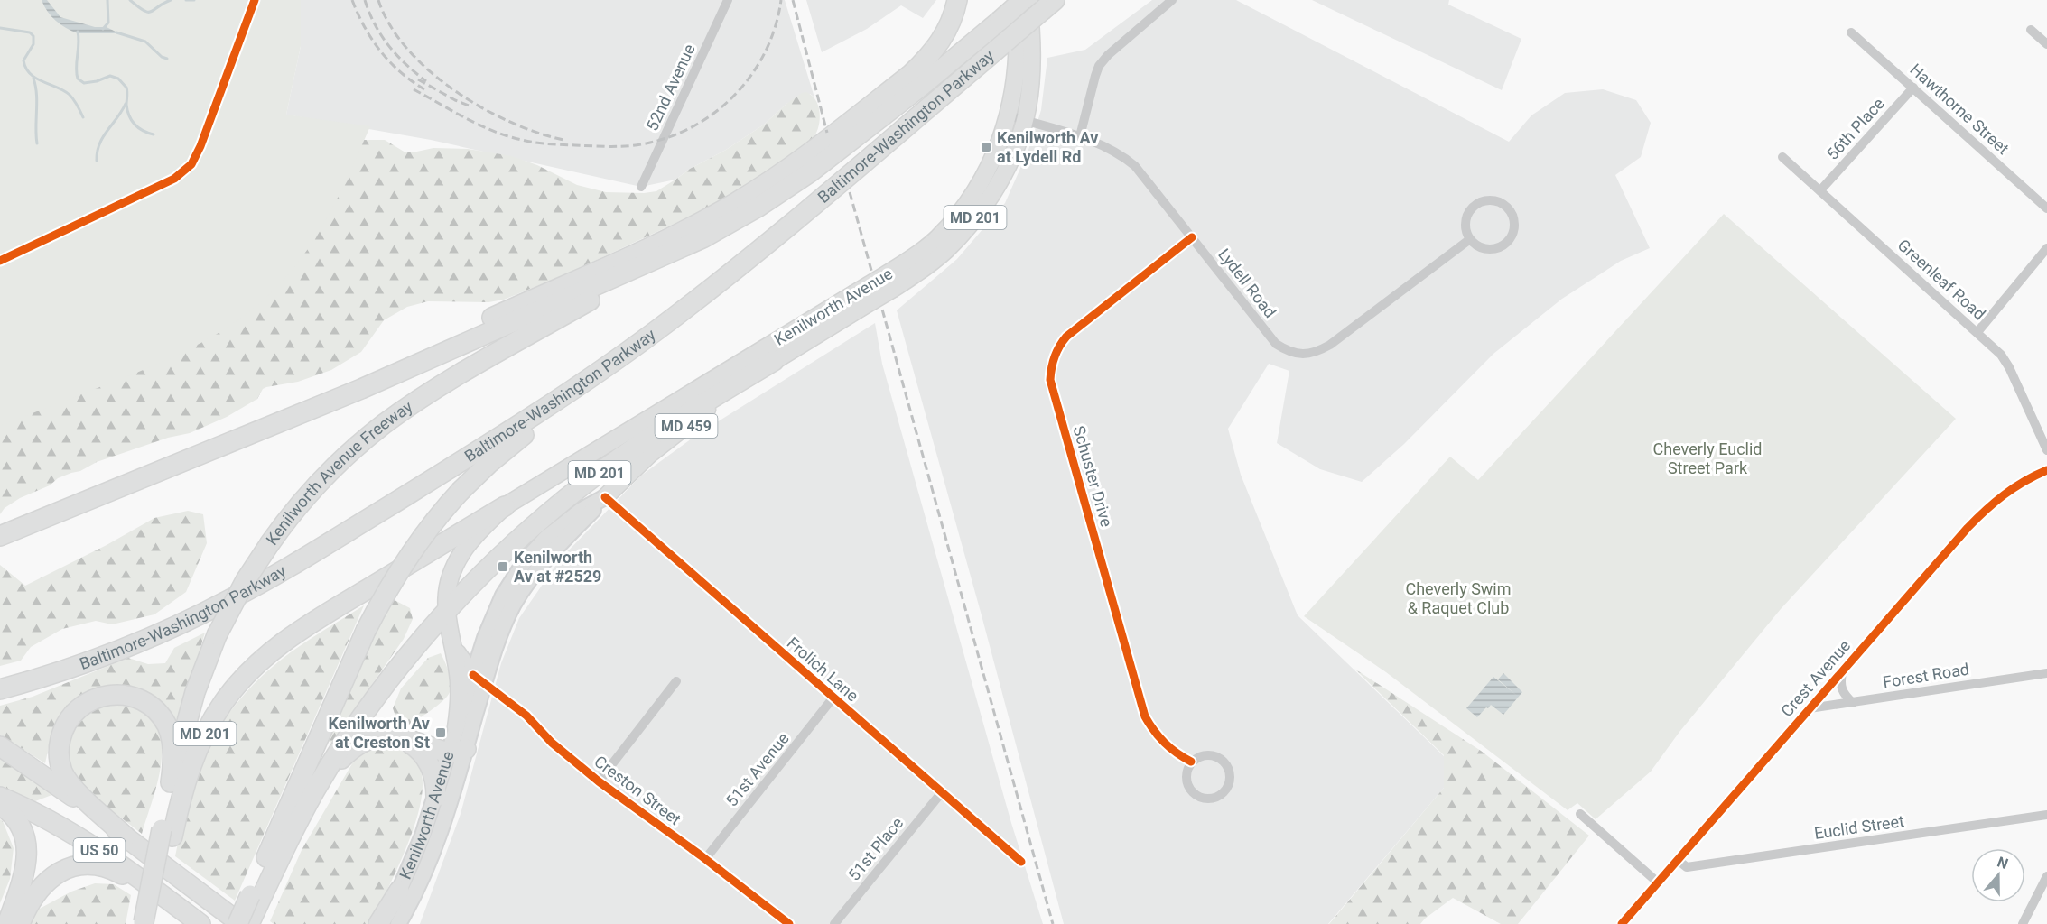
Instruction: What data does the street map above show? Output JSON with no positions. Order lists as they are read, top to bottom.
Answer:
{
  "streets": {
    "highway": [
      "Baltimore-Washington Parkway",
      "MD 201",
      "Kenilworth Avenue Freeway",
      "US 50"
    ],
    "main road": ["Kenilworth Avenue", "MD 459"],
    "street": [
      "52nd Avenue",
      "Hawthorne Street",
      "56th Place",
      "Greenleaf Road",
      "Lydell Road",
      "Schuster Drive",
      "Frolich Lane",
      "Forest Road",
      "Crest Avenue",
      "51st Avenue",
      "Creston Street",
      "Euclid Street",
      "51st Place"
    ]
  },
  "crossings": [
    ["Hawthorne Street", "56th Place"],
    ["Baltimore-Washington Parkway", "Kenilworth Avenue"],
    ["Baltimore-Washington Parkway", "Kenilworth Avenue Freeway"],
    ["56th Place", "Greenleaf Road"],
    ["MD 201", "Kenilworth Avenue"],
    ["MD 201", "Kenilworth Avenue Freeway"],
    ["Lydell Road", "Kenilworth Avenue"],
    ["Lydell Road", "Schuster Drive"],
    ["Kenilworth Avenue", "Frolich Lane"],
    ["Kenilworth Avenue", "Creston Street"],
    ["Frolich Lane", "51st Avenue"],
    ["Frolich Lane", "51st Place"],
    ["Forest Road", "Crest Avenue"],
    ["Crest Avenue", "Euclid Street"],
    ["51st Avenue", "Creston Street"]
  ],
  "parks": ["Cheverly Euclid Street Park", "Cheverly Swim & Raquet Club"],
  "places": {
    "transit": ["Kenilworth Av at Lydell Rd", "Kenilworth Av at #2529", "Kenilworth Av at Creston St"]
  },
  "north": "top"
}
